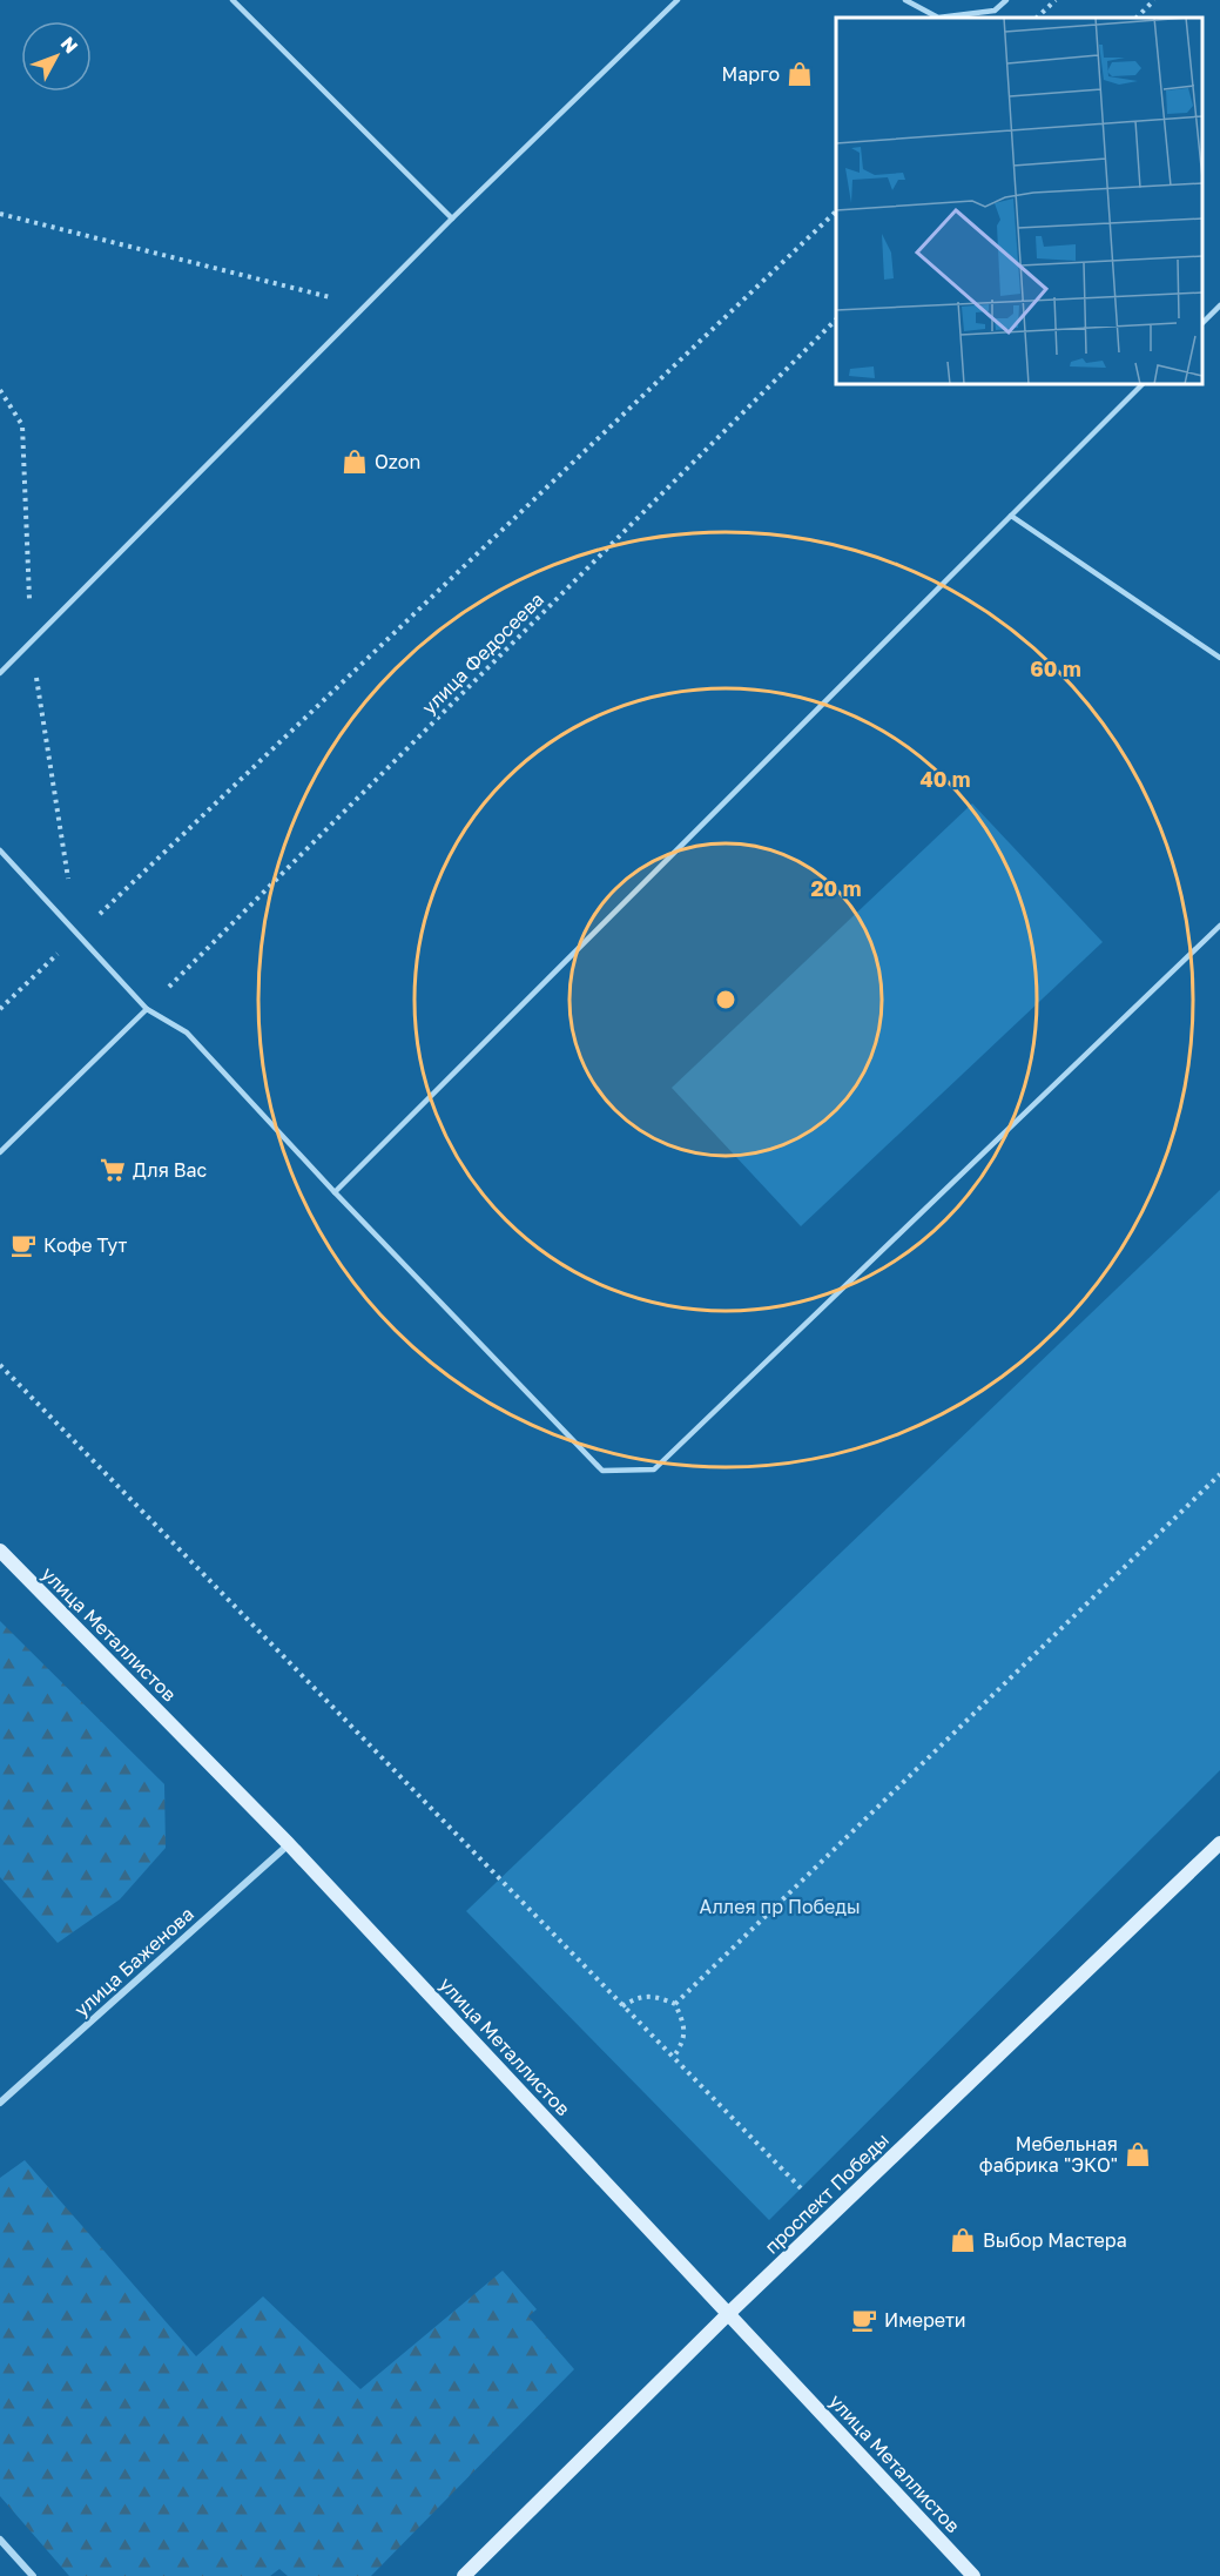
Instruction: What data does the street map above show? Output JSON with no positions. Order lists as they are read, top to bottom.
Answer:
{
  "streets": {
    "street": ["улица Металлистов", "улица Баженова", "проспект Победы"],
    "path": ["улица Федосеева"]
  },
  "crossings": [
    ["улица Металлистов", "улица Баженова"],
    ["улица Металлистов", "проспект Победы"]
  ],
  "parks": ["Аллея пр Победы"],
  "places": {
    "shop": [
      "Марго",
      "Ozon",
      "Мебельная фабрика \"ЭКО\"",
      "Выбор Мастера"
    ],
    "supermarket": ["Для Вас"],
    "cafe": ["Кофе Тут", "Имерети"]
  },
  "north": "top right",
  "rings": ["60 m", "40 m", "20 m"]
}
